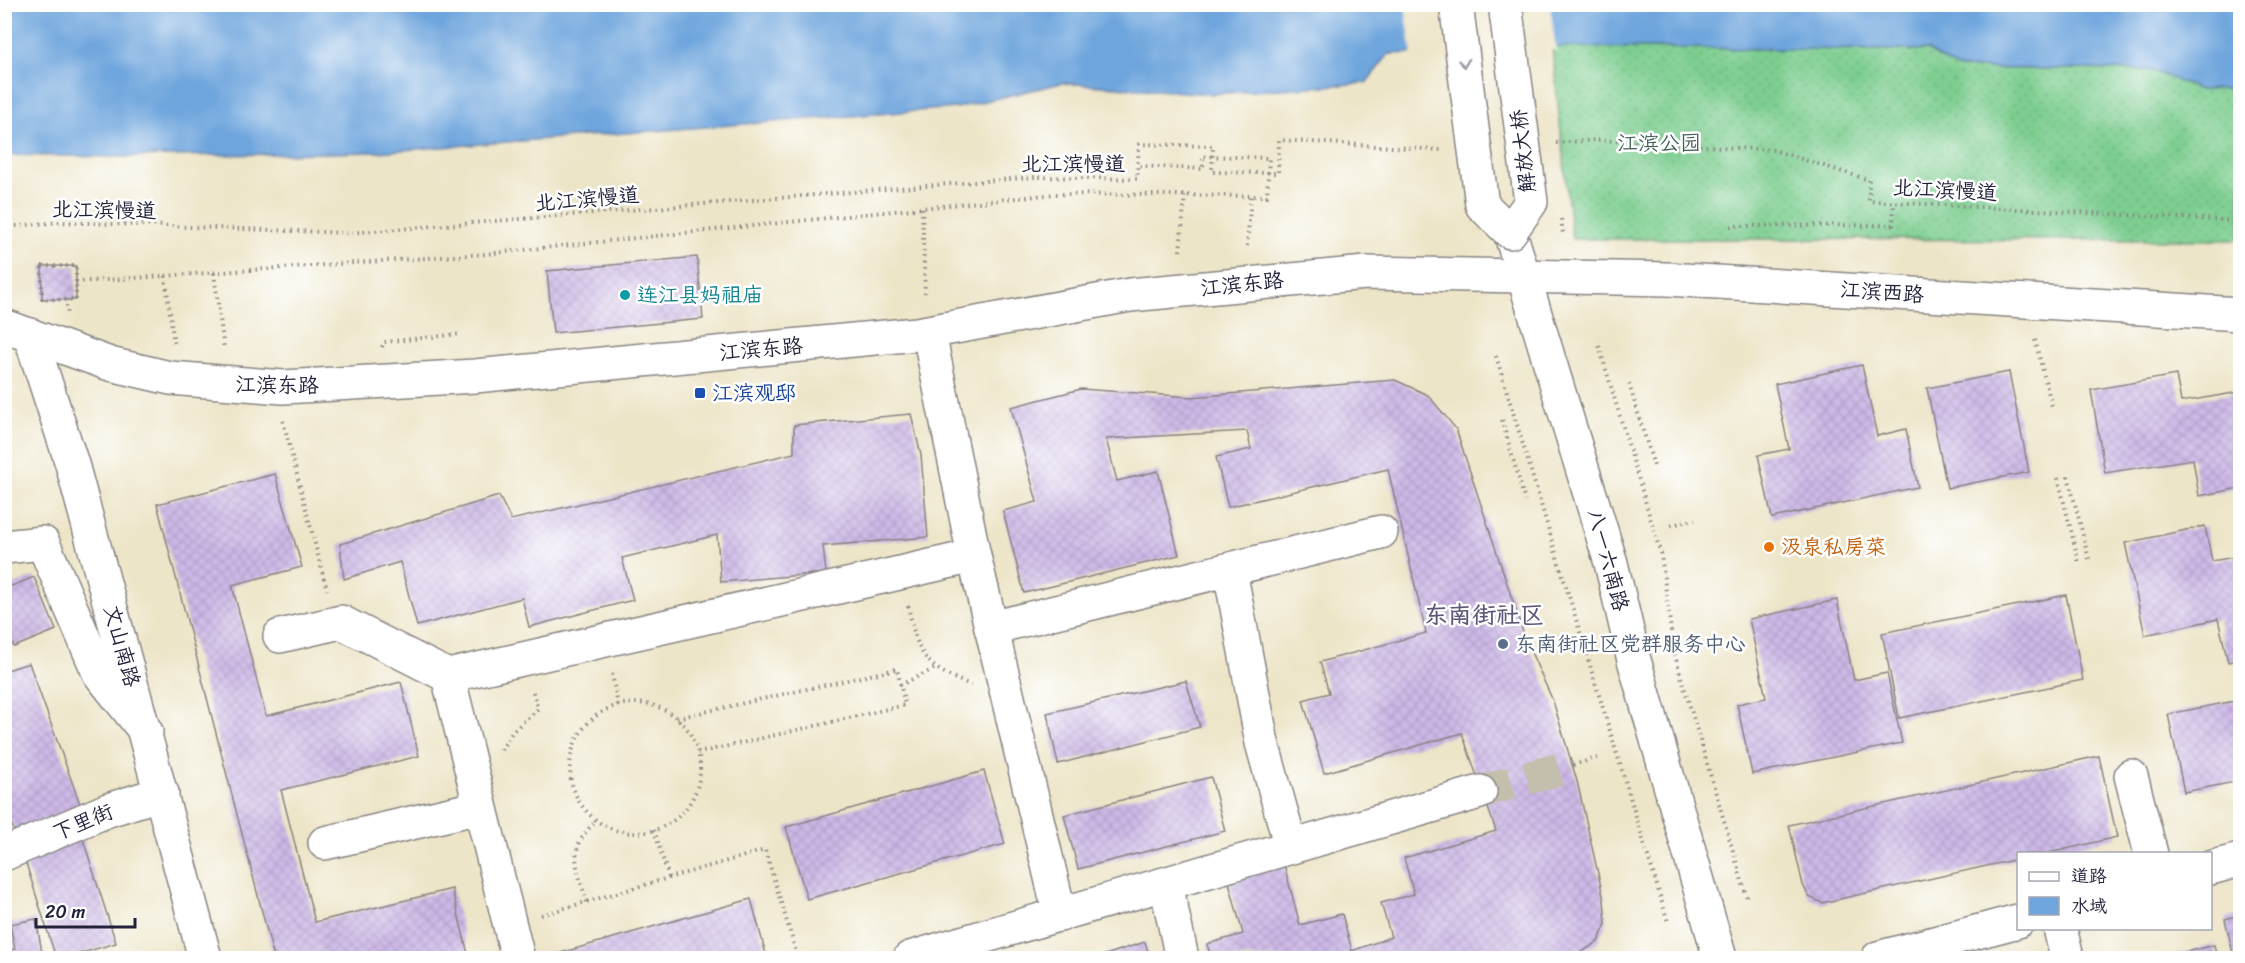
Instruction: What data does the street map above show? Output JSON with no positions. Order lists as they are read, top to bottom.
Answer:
{
  "streets": {
    "main road": [
      "解放大桥",
      "江滨东路",
      "江滨西路",
      "八一六南路",
      "文山南路",
      "下里街"
    ],
    "path": ["北江滨慢道"]
  },
  "crossings": [
    ["解放大桥", "八一六南路"],
    ["江滨东路", "江滨西路"],
    ["江滨东路", "八一六南路"],
    ["江滨东路", "文山南路"],
    ["江滨西路", "八一六南路"],
    ["文山南路", "下里街"]
  ],
  "districts": ["东南街社区"],
  "parks": ["江滨公园"],
  "places": {
    "other": ["连江县妈祖庙", "汲泉私房菜", "东南街社区党群服务中心"],
    "transit": ["江滨观邸"]
  },
  "legend": ["道路", "水域"],
  "scale_bar": "20 m"
}
